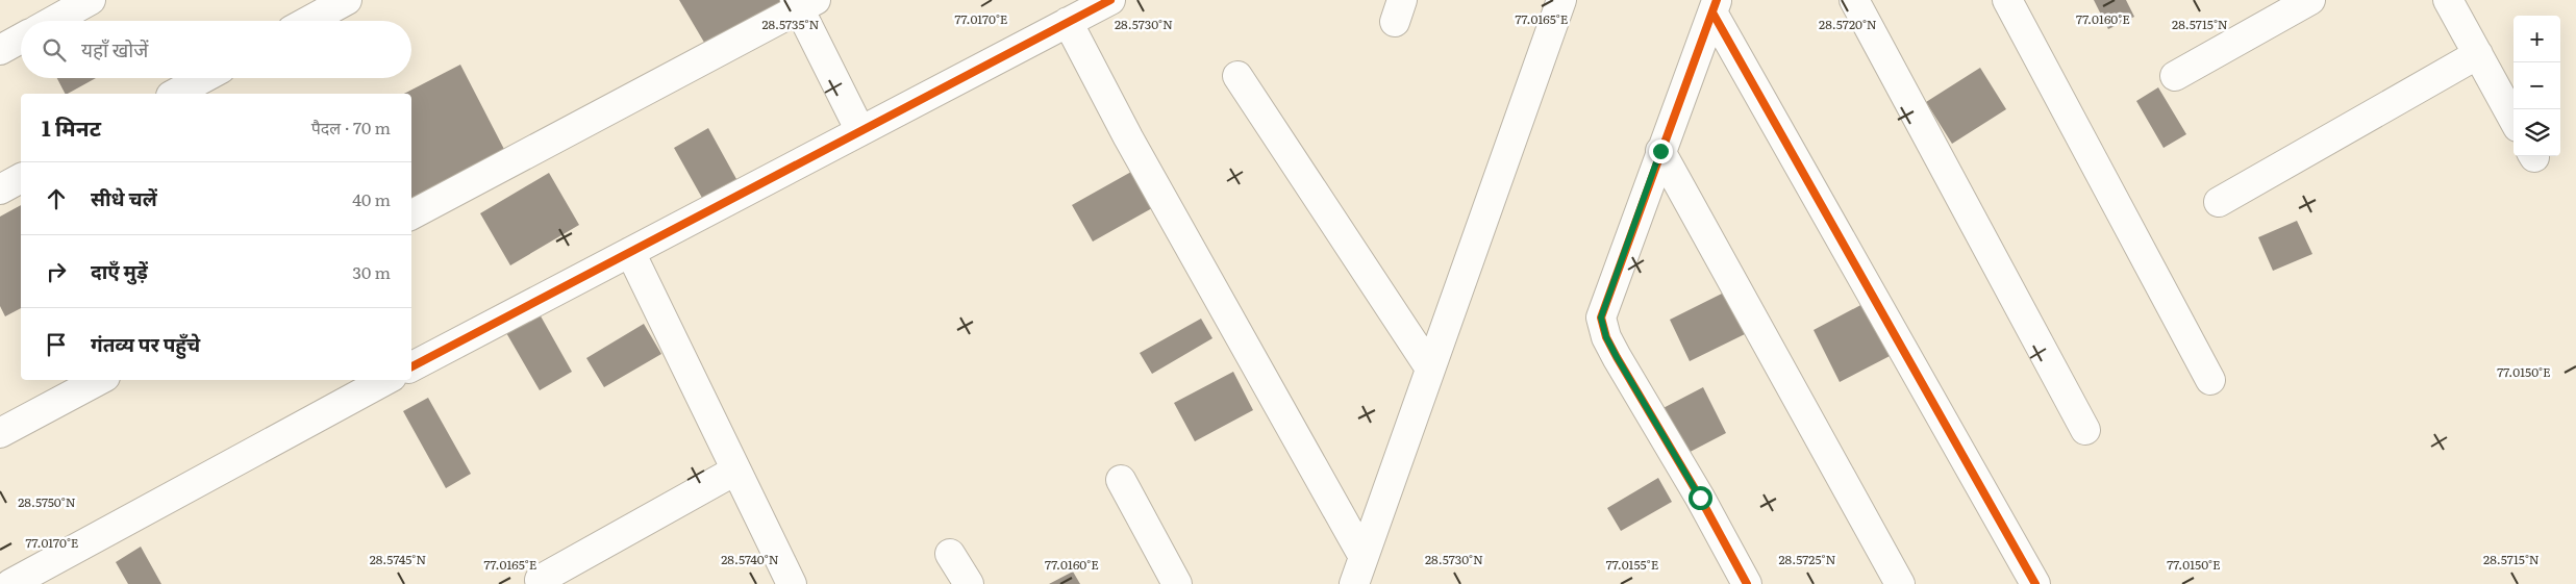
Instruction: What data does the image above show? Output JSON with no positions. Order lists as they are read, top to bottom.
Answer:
{
  "page": {
    "map_buttons": ["+", "−"],
    "search": "यहाँ खोजें",
    "heading": ["1 मिनट", "पैदल · 70 m"],
    "list": [
      ["सीधे चलें", "40 m"],
      ["दाएँ मुड़ें", "30 m"],
      "गंतव्य पर पहुँचे"
    ]
  },
  "coordinates": [
    "77.0165°E",
    "77.0160°E",
    "77.0170°E",
    "28.5735°N",
    "28.5730°N",
    "28.5720°N",
    "28.5715°N",
    "77.0150°E",
    "28.5750°N",
    "28.5745°N",
    "28.5740°N",
    "28.5725°N",
    "77.0155°E"
  ]
}
